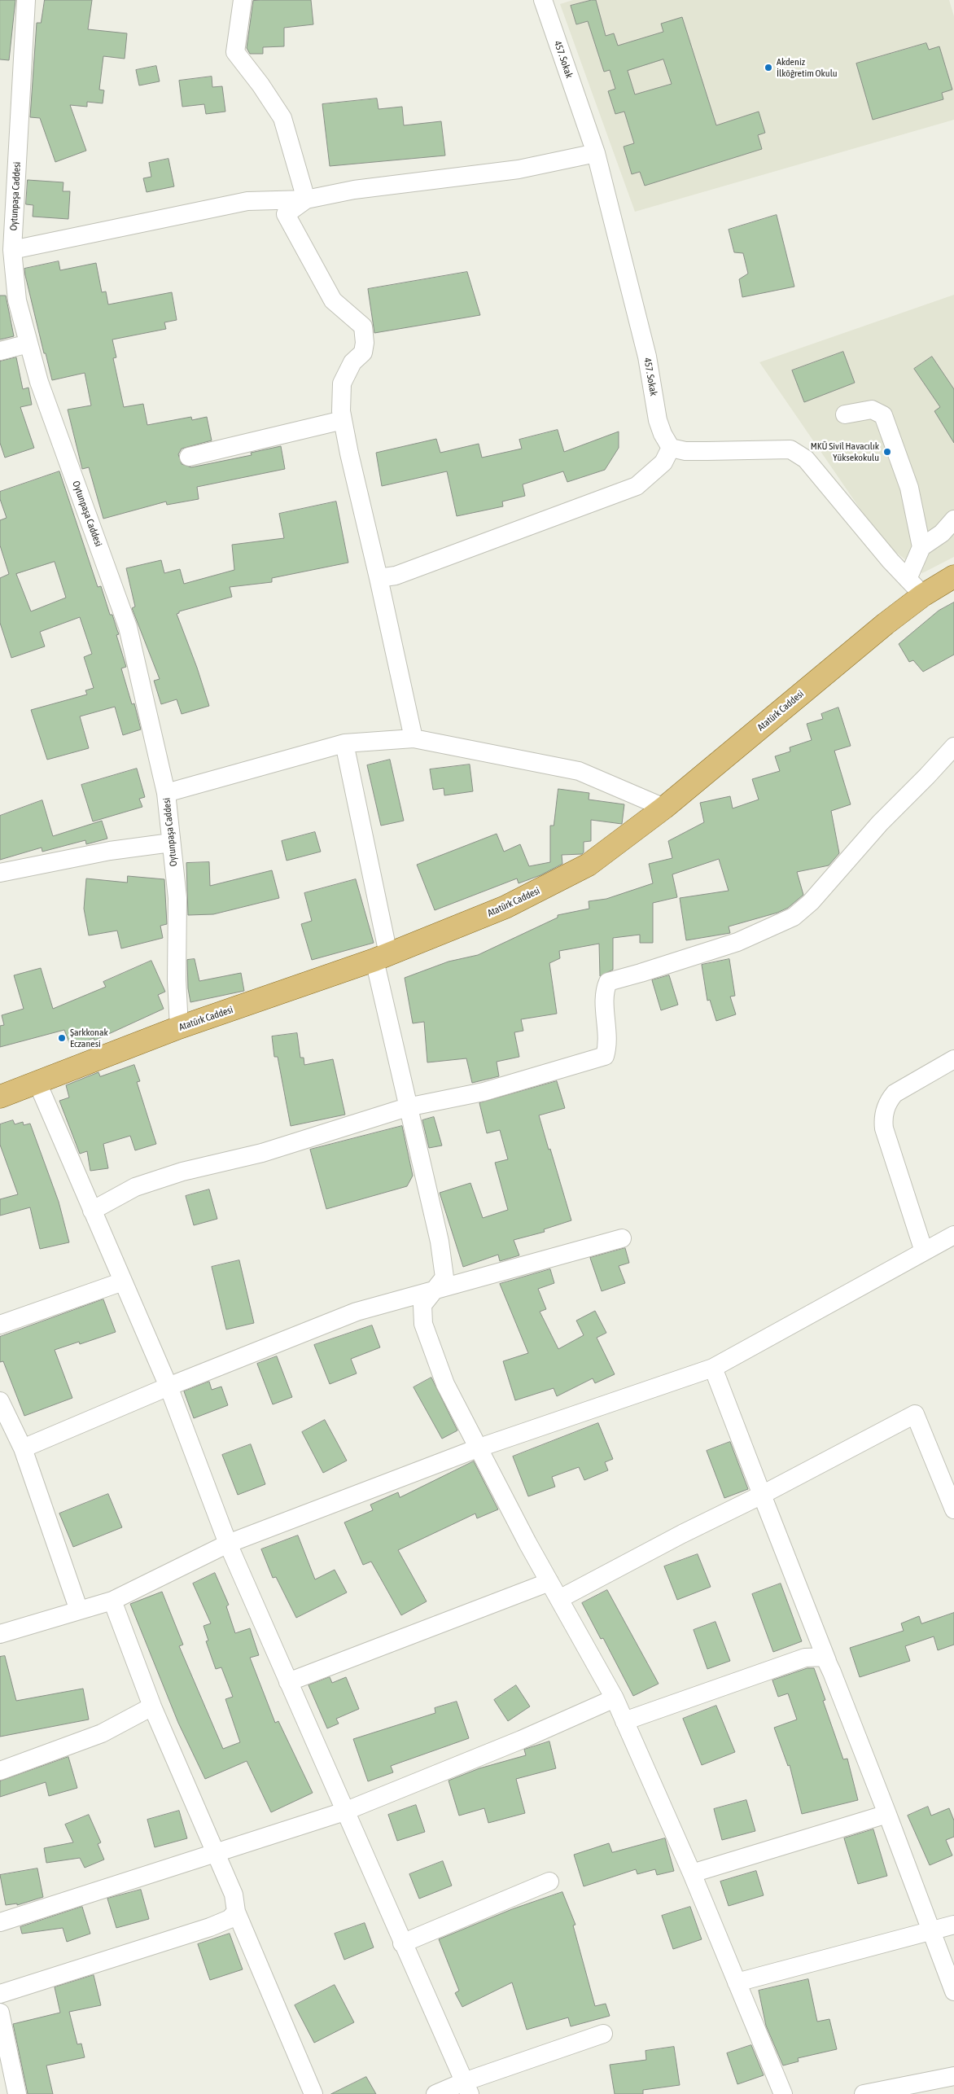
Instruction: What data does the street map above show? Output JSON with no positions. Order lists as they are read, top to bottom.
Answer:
{
  "streets": {
    "main road": ["Atatürk Caddesi"],
    "street": ["457. Sokak", "Oytunpaşa Caddesi"]
  },
  "crossings": [
    ["Oytunpaşa Caddesi", "Atatürk Caddesi"]
  ],
  "places": ["Akdeniz İlköğretim Okulu", "MKÜ Sivil Havacılık Yüksekokulu", "Şarkkonak Eczanesi"]
}
